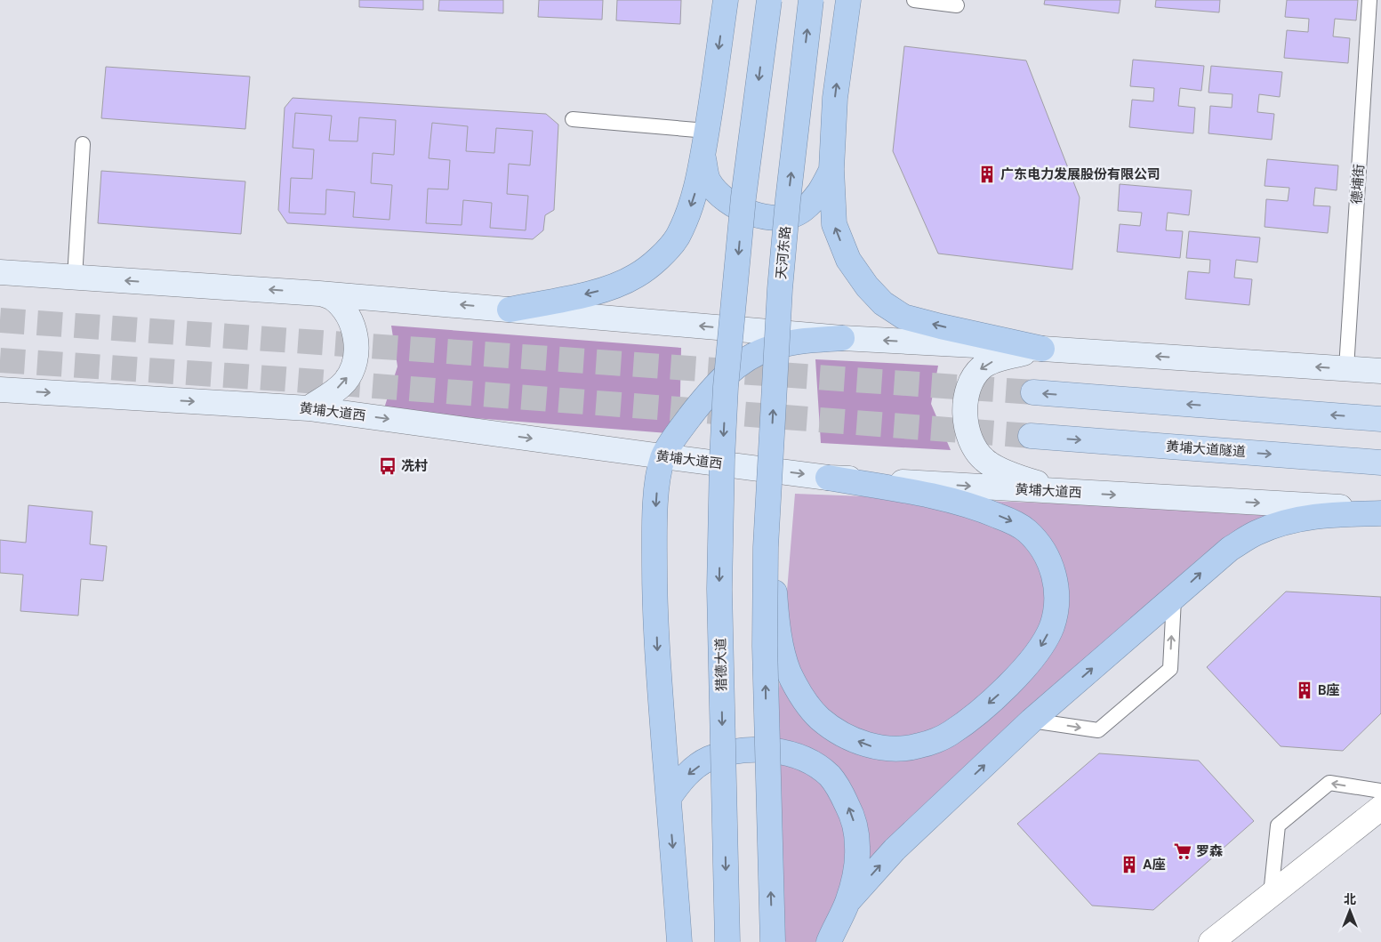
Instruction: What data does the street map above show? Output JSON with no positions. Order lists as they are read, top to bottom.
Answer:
{
  "streets": {
    "highway": ["天河东路", "猎德大道"],
    "main road": ["黄埔大道西", "黄埔大道隧道"],
    "lane": ["德埔街"]
  },
  "places": {
    "building": ["广东电力发展股份有限公司", "B座", "A座"],
    "bus stop": ["冼村"],
    "supermarket": ["罗森"]
  },
  "north": "top"
}
